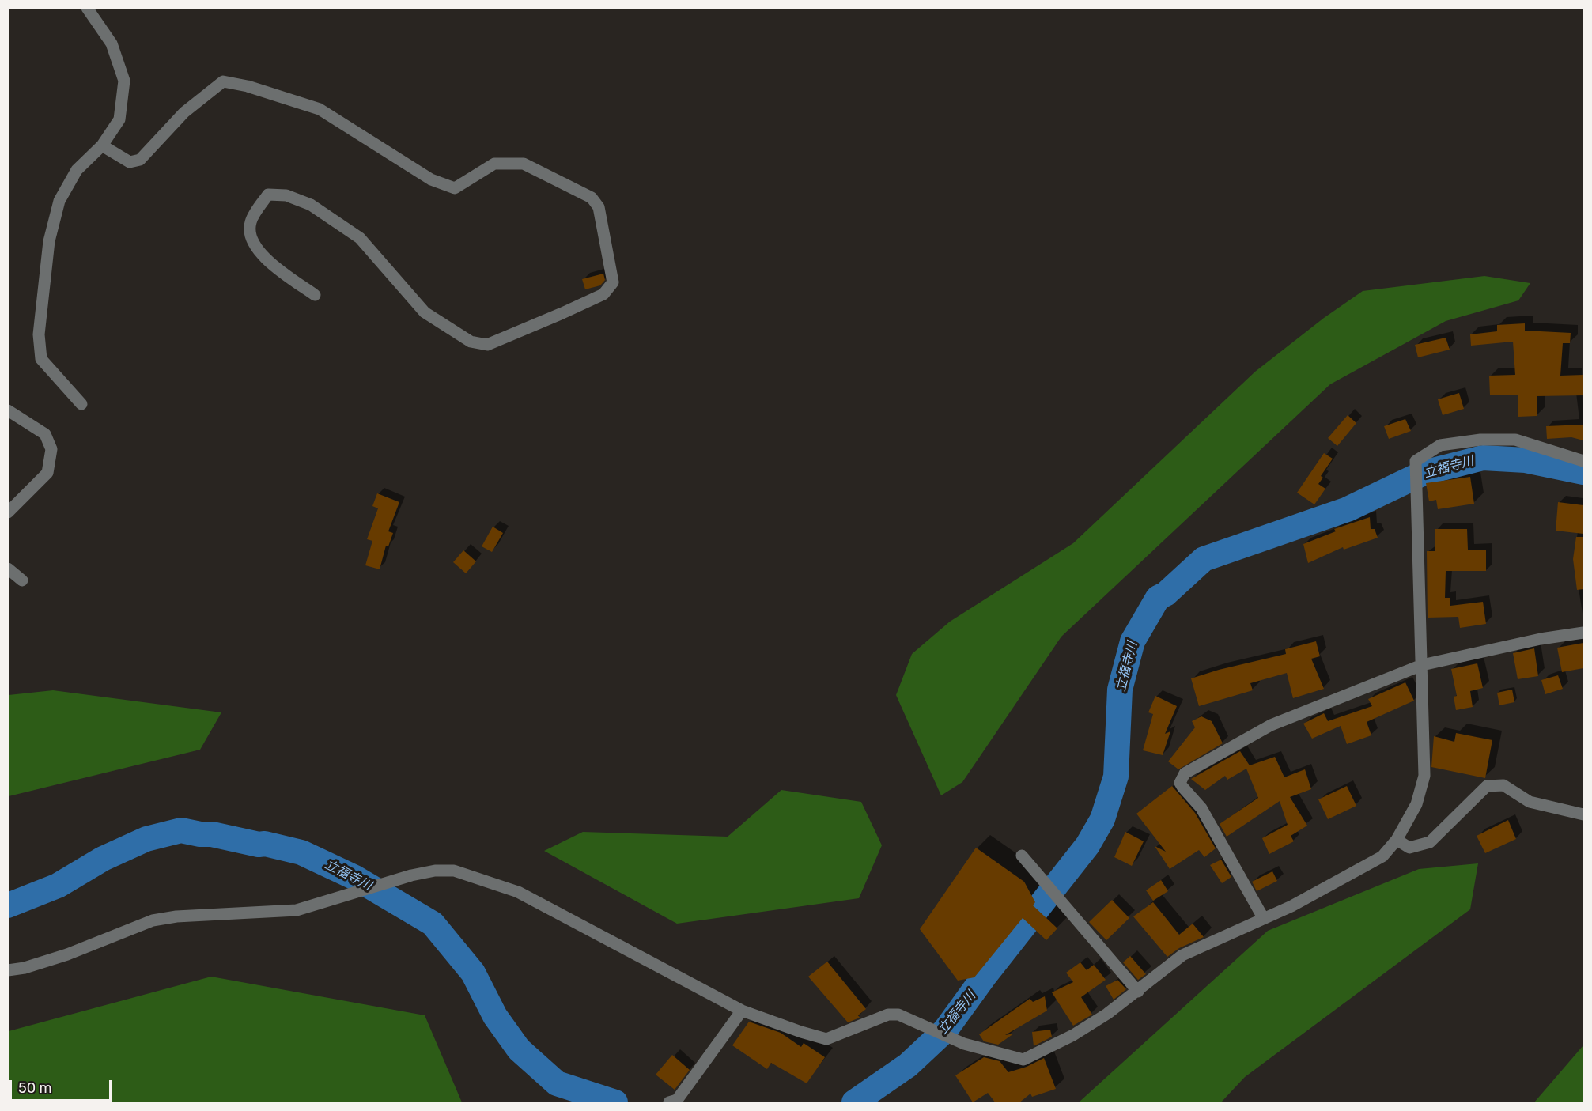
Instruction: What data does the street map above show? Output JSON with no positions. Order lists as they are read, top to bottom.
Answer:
{
  "water": ["立福寺川"],
  "scale_bar": "50 m"
}
